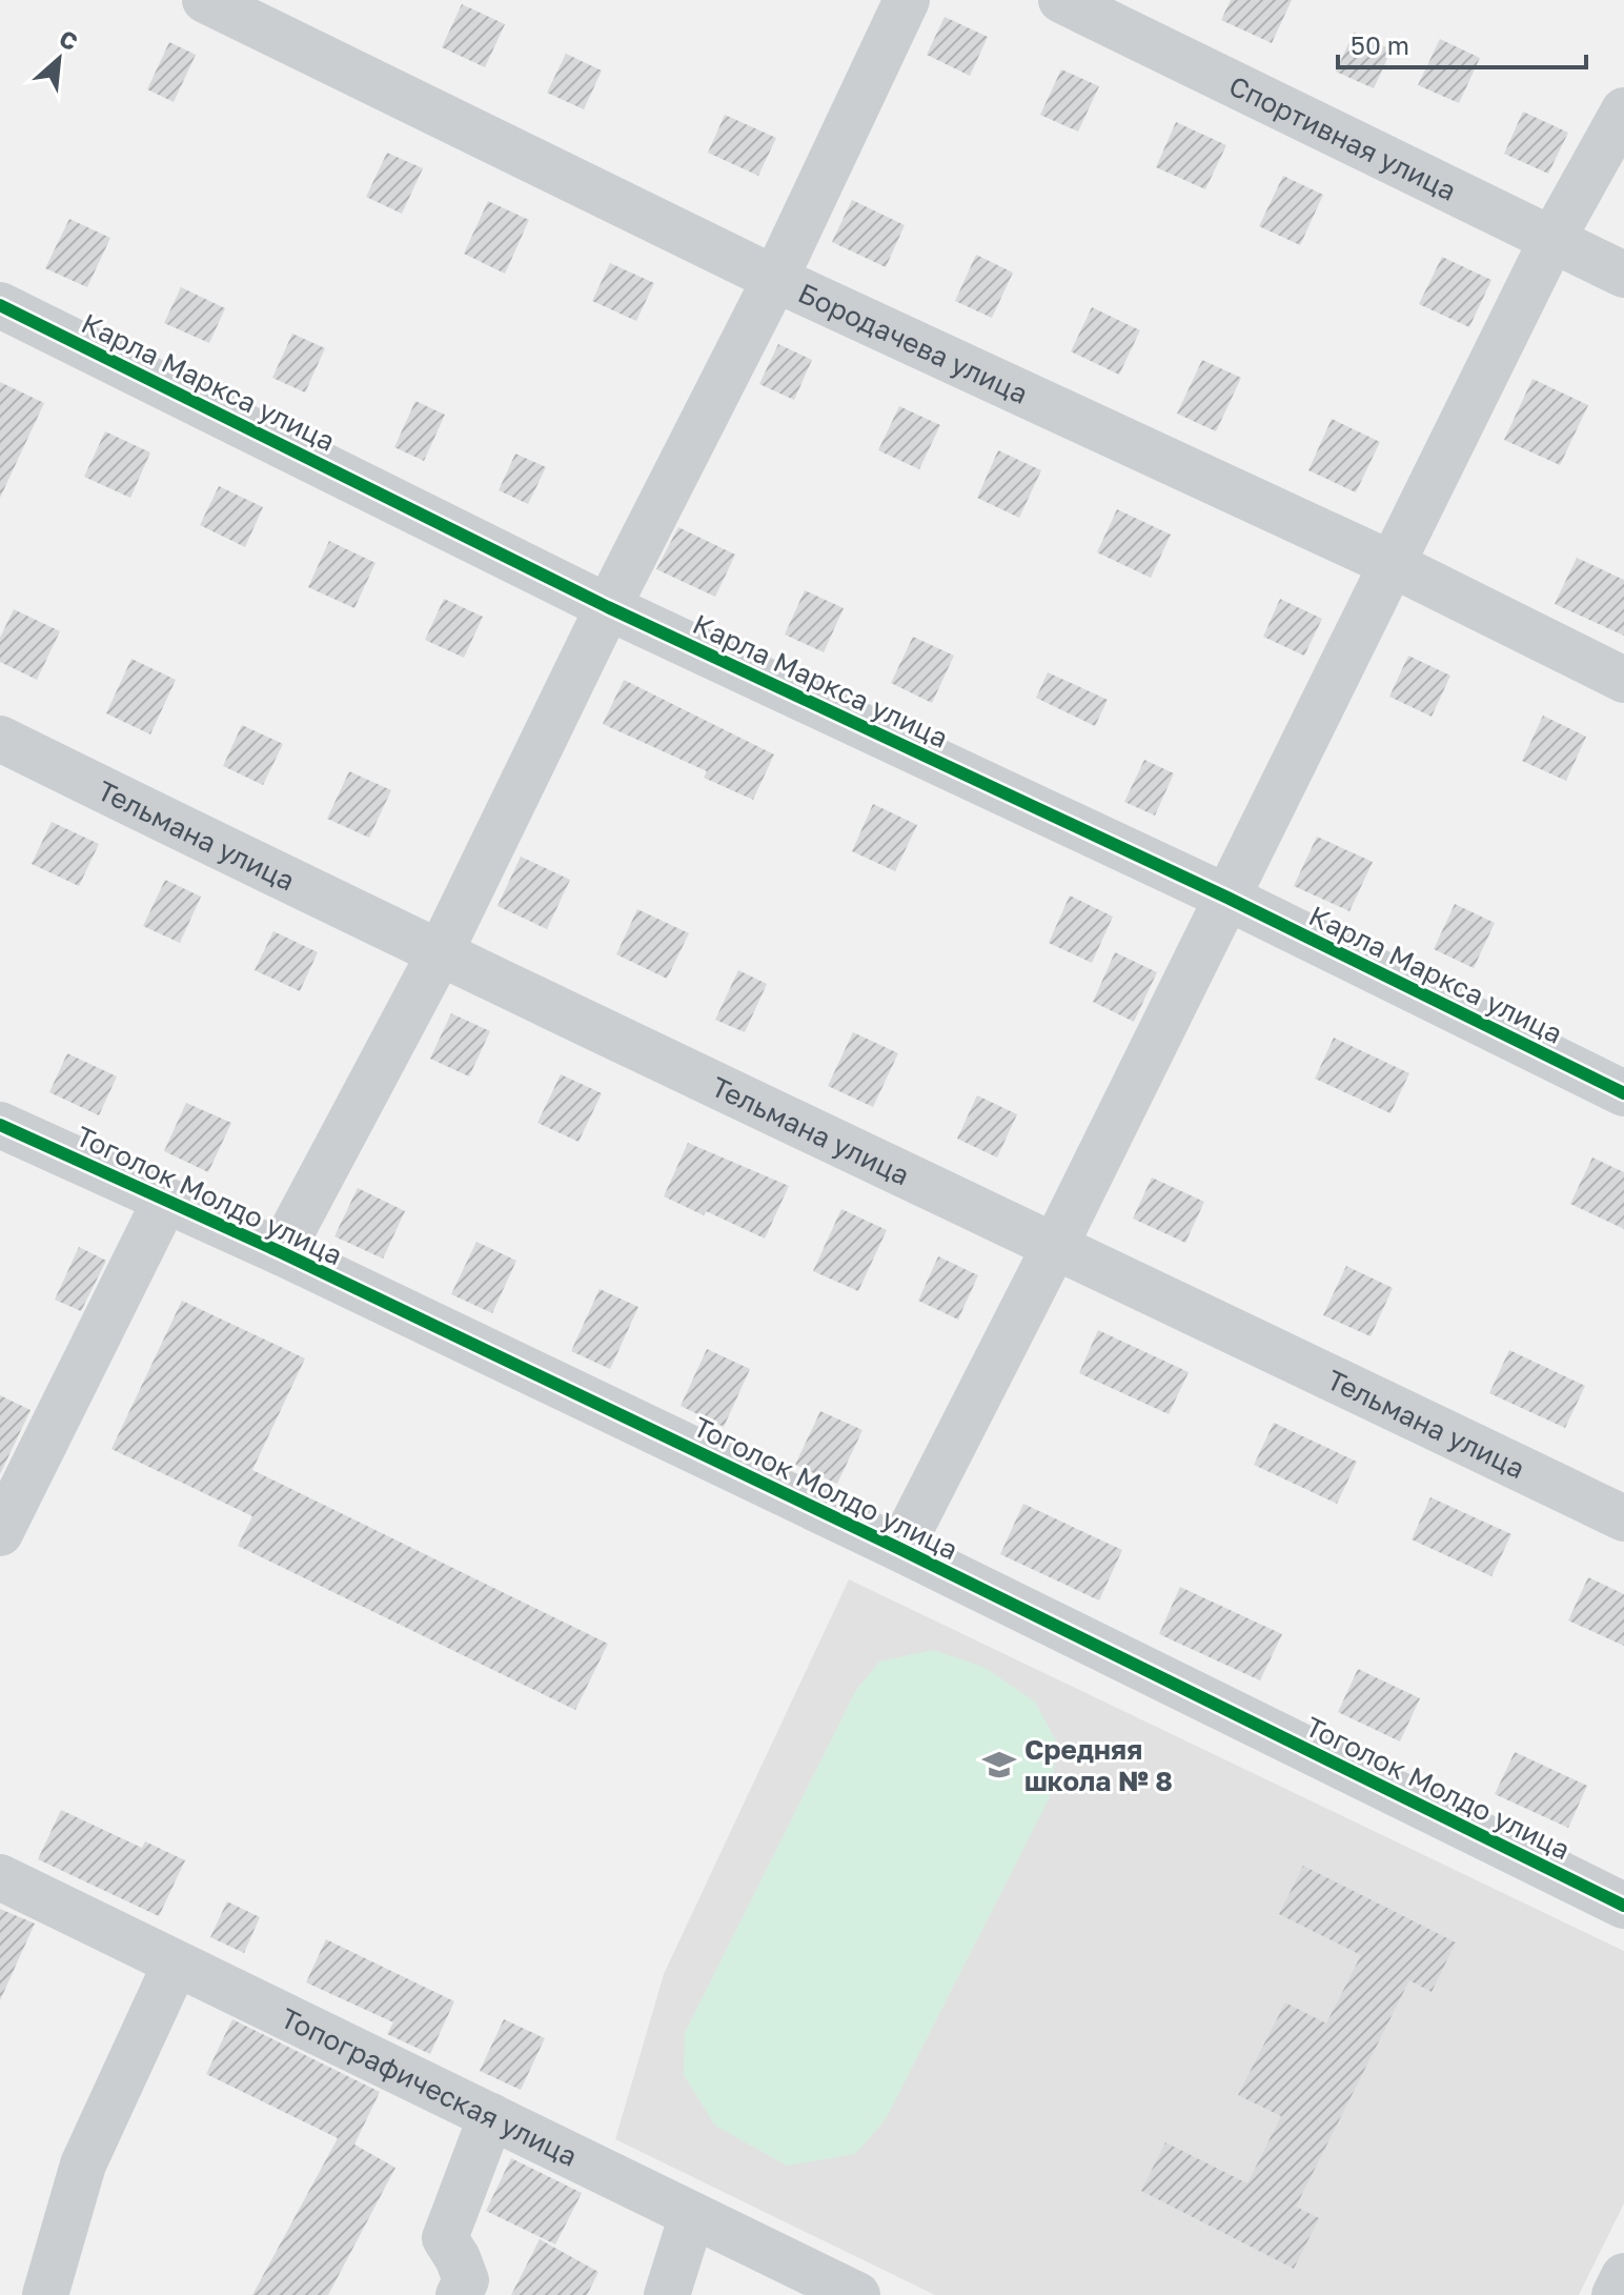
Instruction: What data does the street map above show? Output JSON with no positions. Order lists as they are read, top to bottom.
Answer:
{
  "streets": {
    "street": [
      "Спортивная улица",
      "Бородачева улица",
      "Карла Маркса улица",
      "Тельмана улица",
      "Тоголок Молдо улица",
      "Топографическая улица"
    ]
  },
  "places": {
    "school or university": ["Средняя школа № 8"]
  },
  "scale_bar": "50 m",
  "north": "top right"
}
